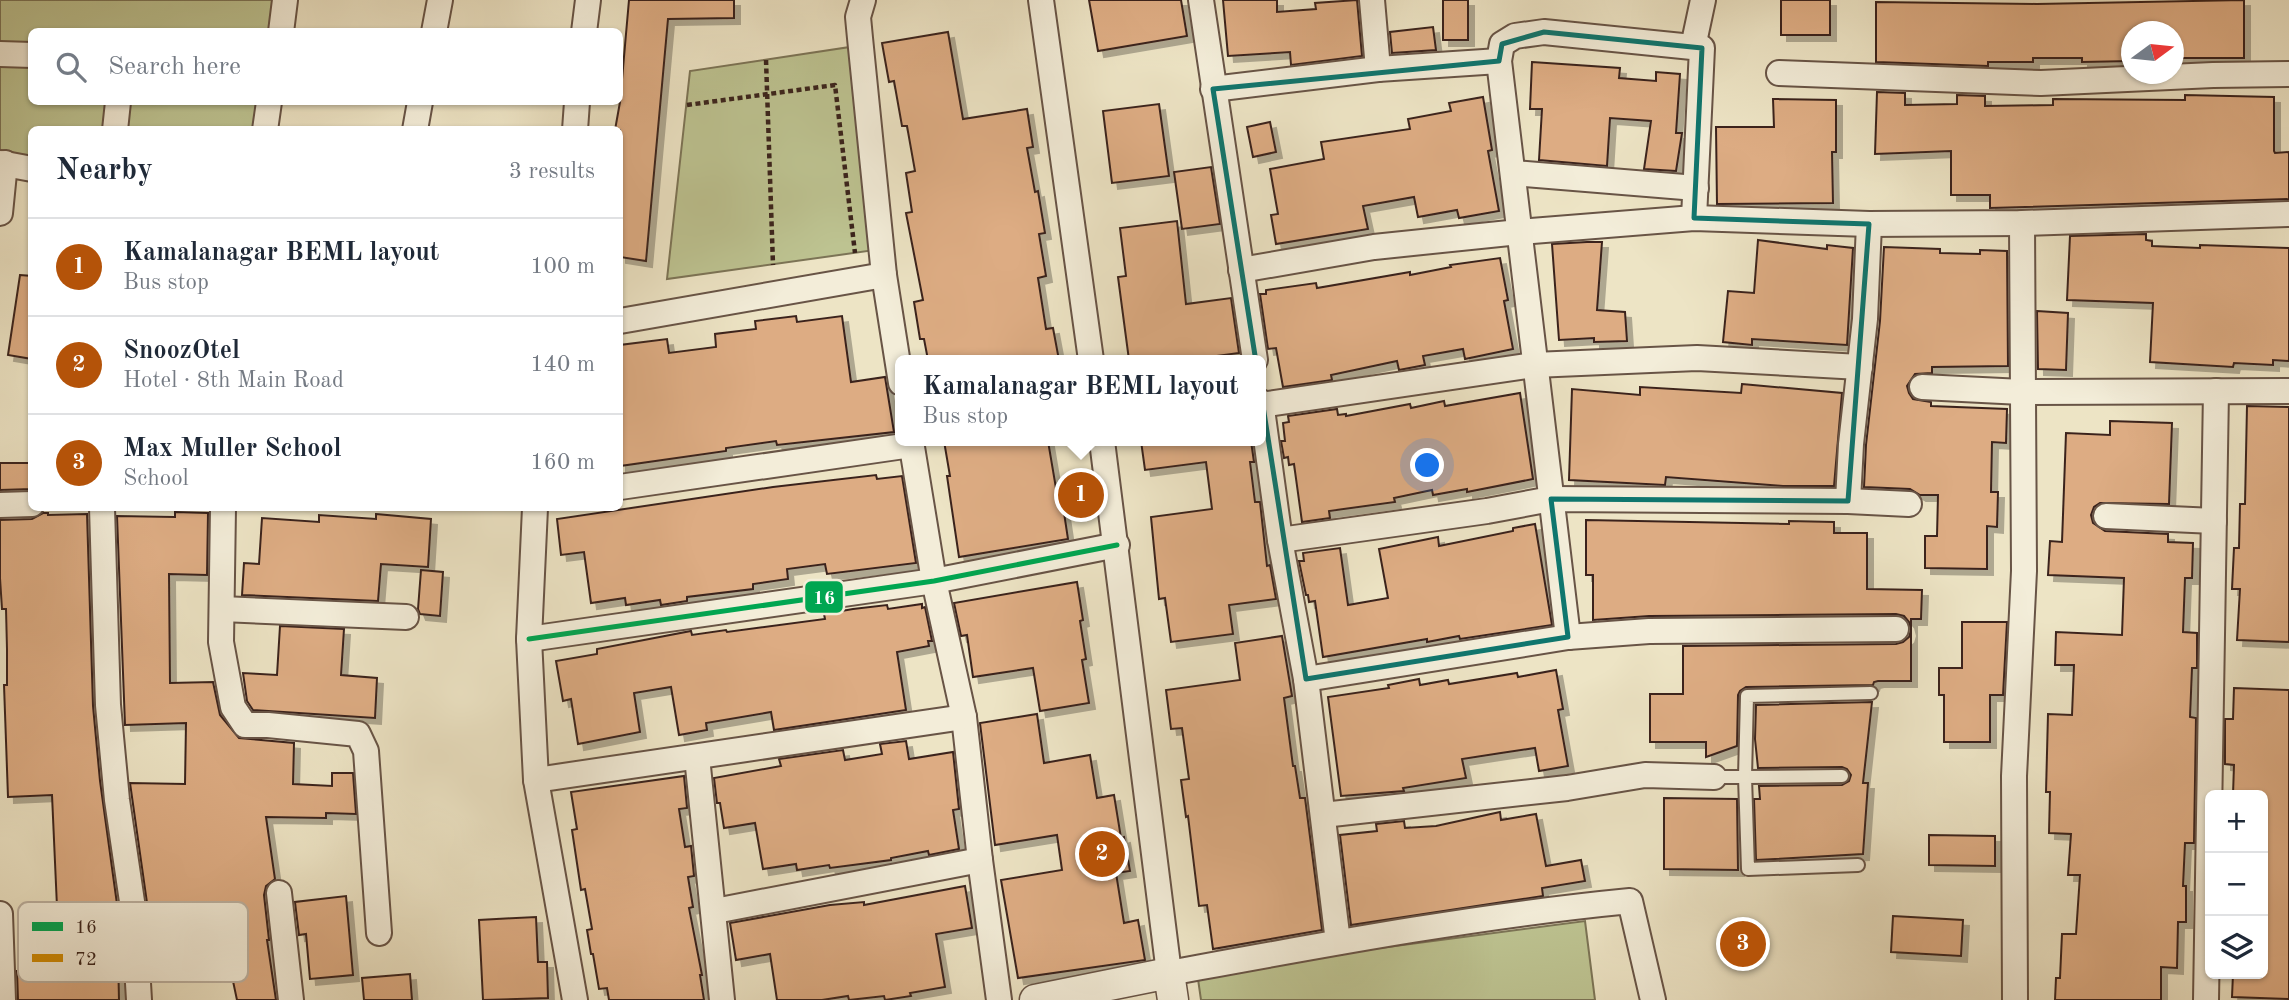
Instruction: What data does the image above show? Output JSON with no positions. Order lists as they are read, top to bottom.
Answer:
{
  "lines": ["transit line 16"],
  "legend": ["16", "72"],
  "north": "right",
  "page": {
    "search": "Search here",
    "heading": ["Nearby", "3 results"],
    "list": [
      {
        "mark": "1",
        "name": "Kamalanagar BEML layout",
        "note": "Bus stop",
        "value": "100 m"
      },
      {
        "mark": "2",
        "name": "SnoozOtel",
        "note": "Hotel · 8th Main Road",
        "value": "140 m"
      },
      {
        "mark": "3",
        "name": "Max Muller School",
        "note": "School",
        "value": "160 m"
      }
    ],
    "popup": ["Kamalanagar BEML layout", "Bus stop"],
    "pins": ["1", "2", "3"],
    "map_buttons": ["+", "−"]
  }
}
